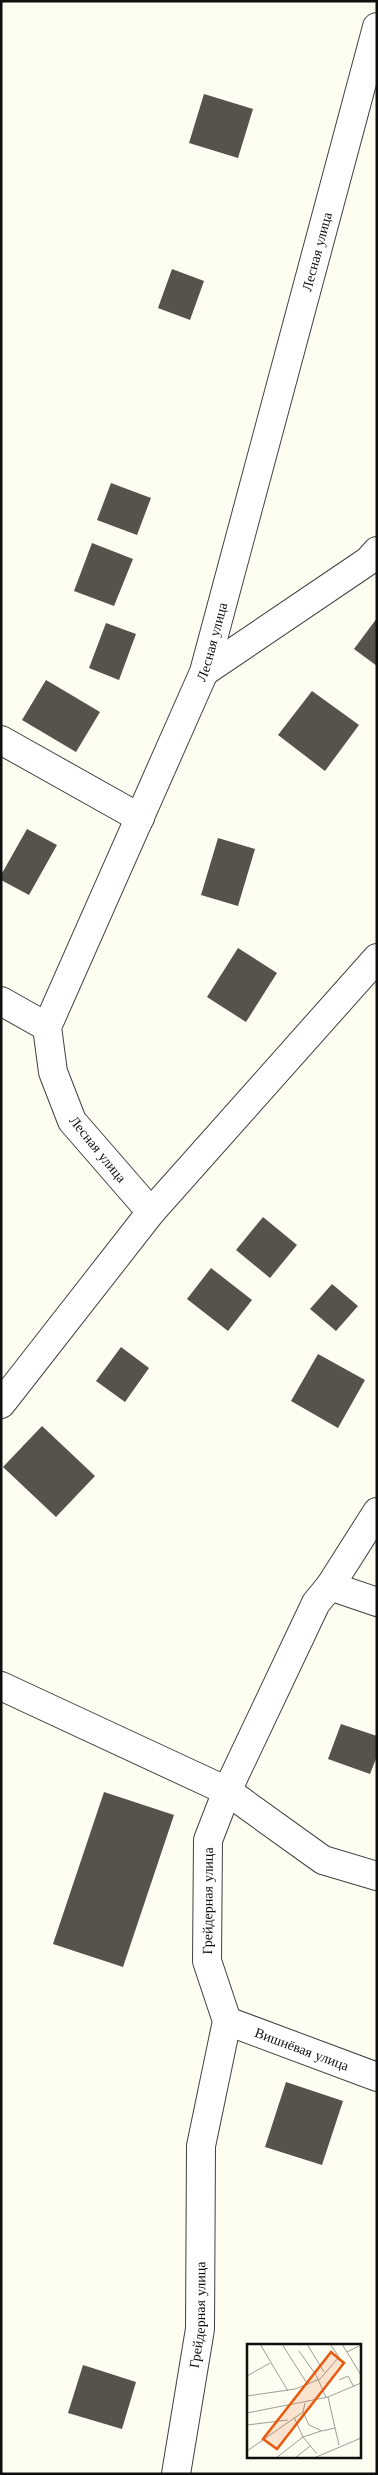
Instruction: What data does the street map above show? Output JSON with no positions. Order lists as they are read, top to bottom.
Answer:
{
  "streets": {
    "street": ["Лесная улица", "Грейдерная улица", "Вишнёвая улица"]
  },
  "crossings": [
    ["Грейдерная улица", "Вишнёвая улица"]
  ]
}
